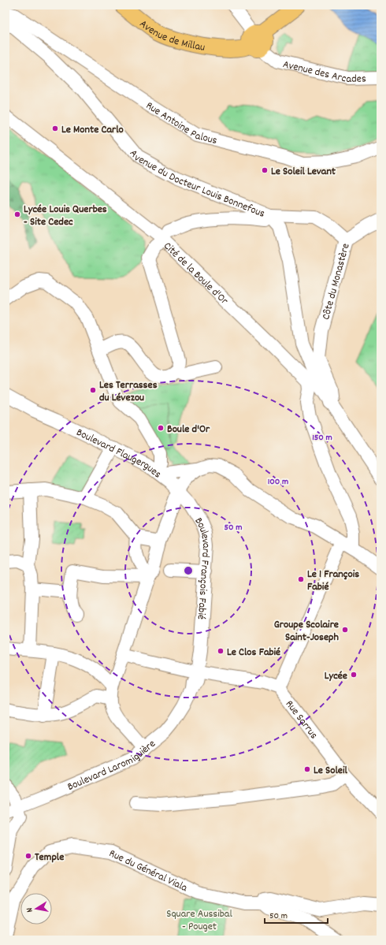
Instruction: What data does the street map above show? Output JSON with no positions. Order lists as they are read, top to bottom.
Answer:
{
  "streets": {
    "main road": ["Avenue de Millau"],
    "street": [
      "Avenue des Arcades",
      "Rue Antoine Palous",
      "Avenue du Docteur Louis Bonnefous",
      "Cité de la Boule d'Or",
      "Côte du Monastère",
      "Boulevard Flaugergues",
      "Boulevard François Fabié",
      "Rue Sarrus",
      "Boulevard Laromiguière",
      "Rue du Général Viala"
    ]
  },
  "crossings": [
    ["Avenue de Millau", "Avenue des Arcades"],
    ["Avenue du Docteur Louis Bonnefous", "Cité de la Boule d'Or"],
    ["Avenue du Docteur Louis Bonnefous", "Côte du Monastère"],
    ["Boulevard Flaugergues", "Boulevard François Fabié"],
    ["Boulevard François Fabié", "Rue Sarrus"],
    ["Boulevard François Fabié", "Boulevard Laromiguière"],
    ["Rue Sarrus", "Boulevard Laromiguière"]
  ],
  "parks": ["Square Aussibal - Pouget"],
  "places": [
    "Le Monte Carlo",
    "Le Soleil Levant",
    "Lycée Louis Querbes - Site Cedec",
    "Les Terrasses du Lévezou",
    "Boule d'Or",
    "Le 1 François Fabié",
    "Groupe Scolaire Saint-Joseph",
    "Le Clos Fabié",
    "Lycée",
    "Le Soleil",
    "Temple"
  ],
  "scale_bar": "50 m",
  "north": "left",
  "rings": ["150 m", "100 m", "50 m"]
}
